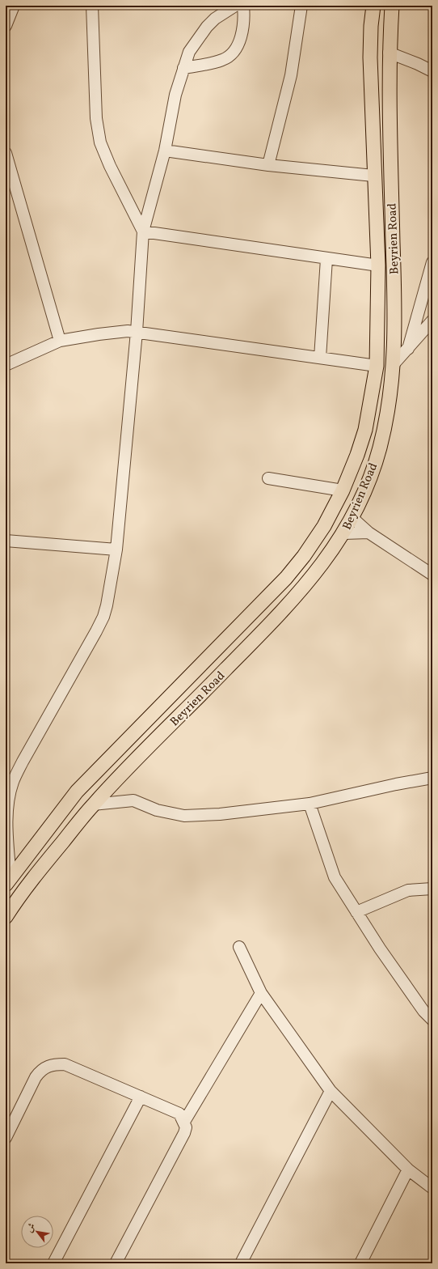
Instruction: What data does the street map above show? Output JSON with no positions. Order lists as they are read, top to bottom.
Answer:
{
  "streets": {
    "main road": ["Beyrien Road"]
  },
  "north": "top left"
}
